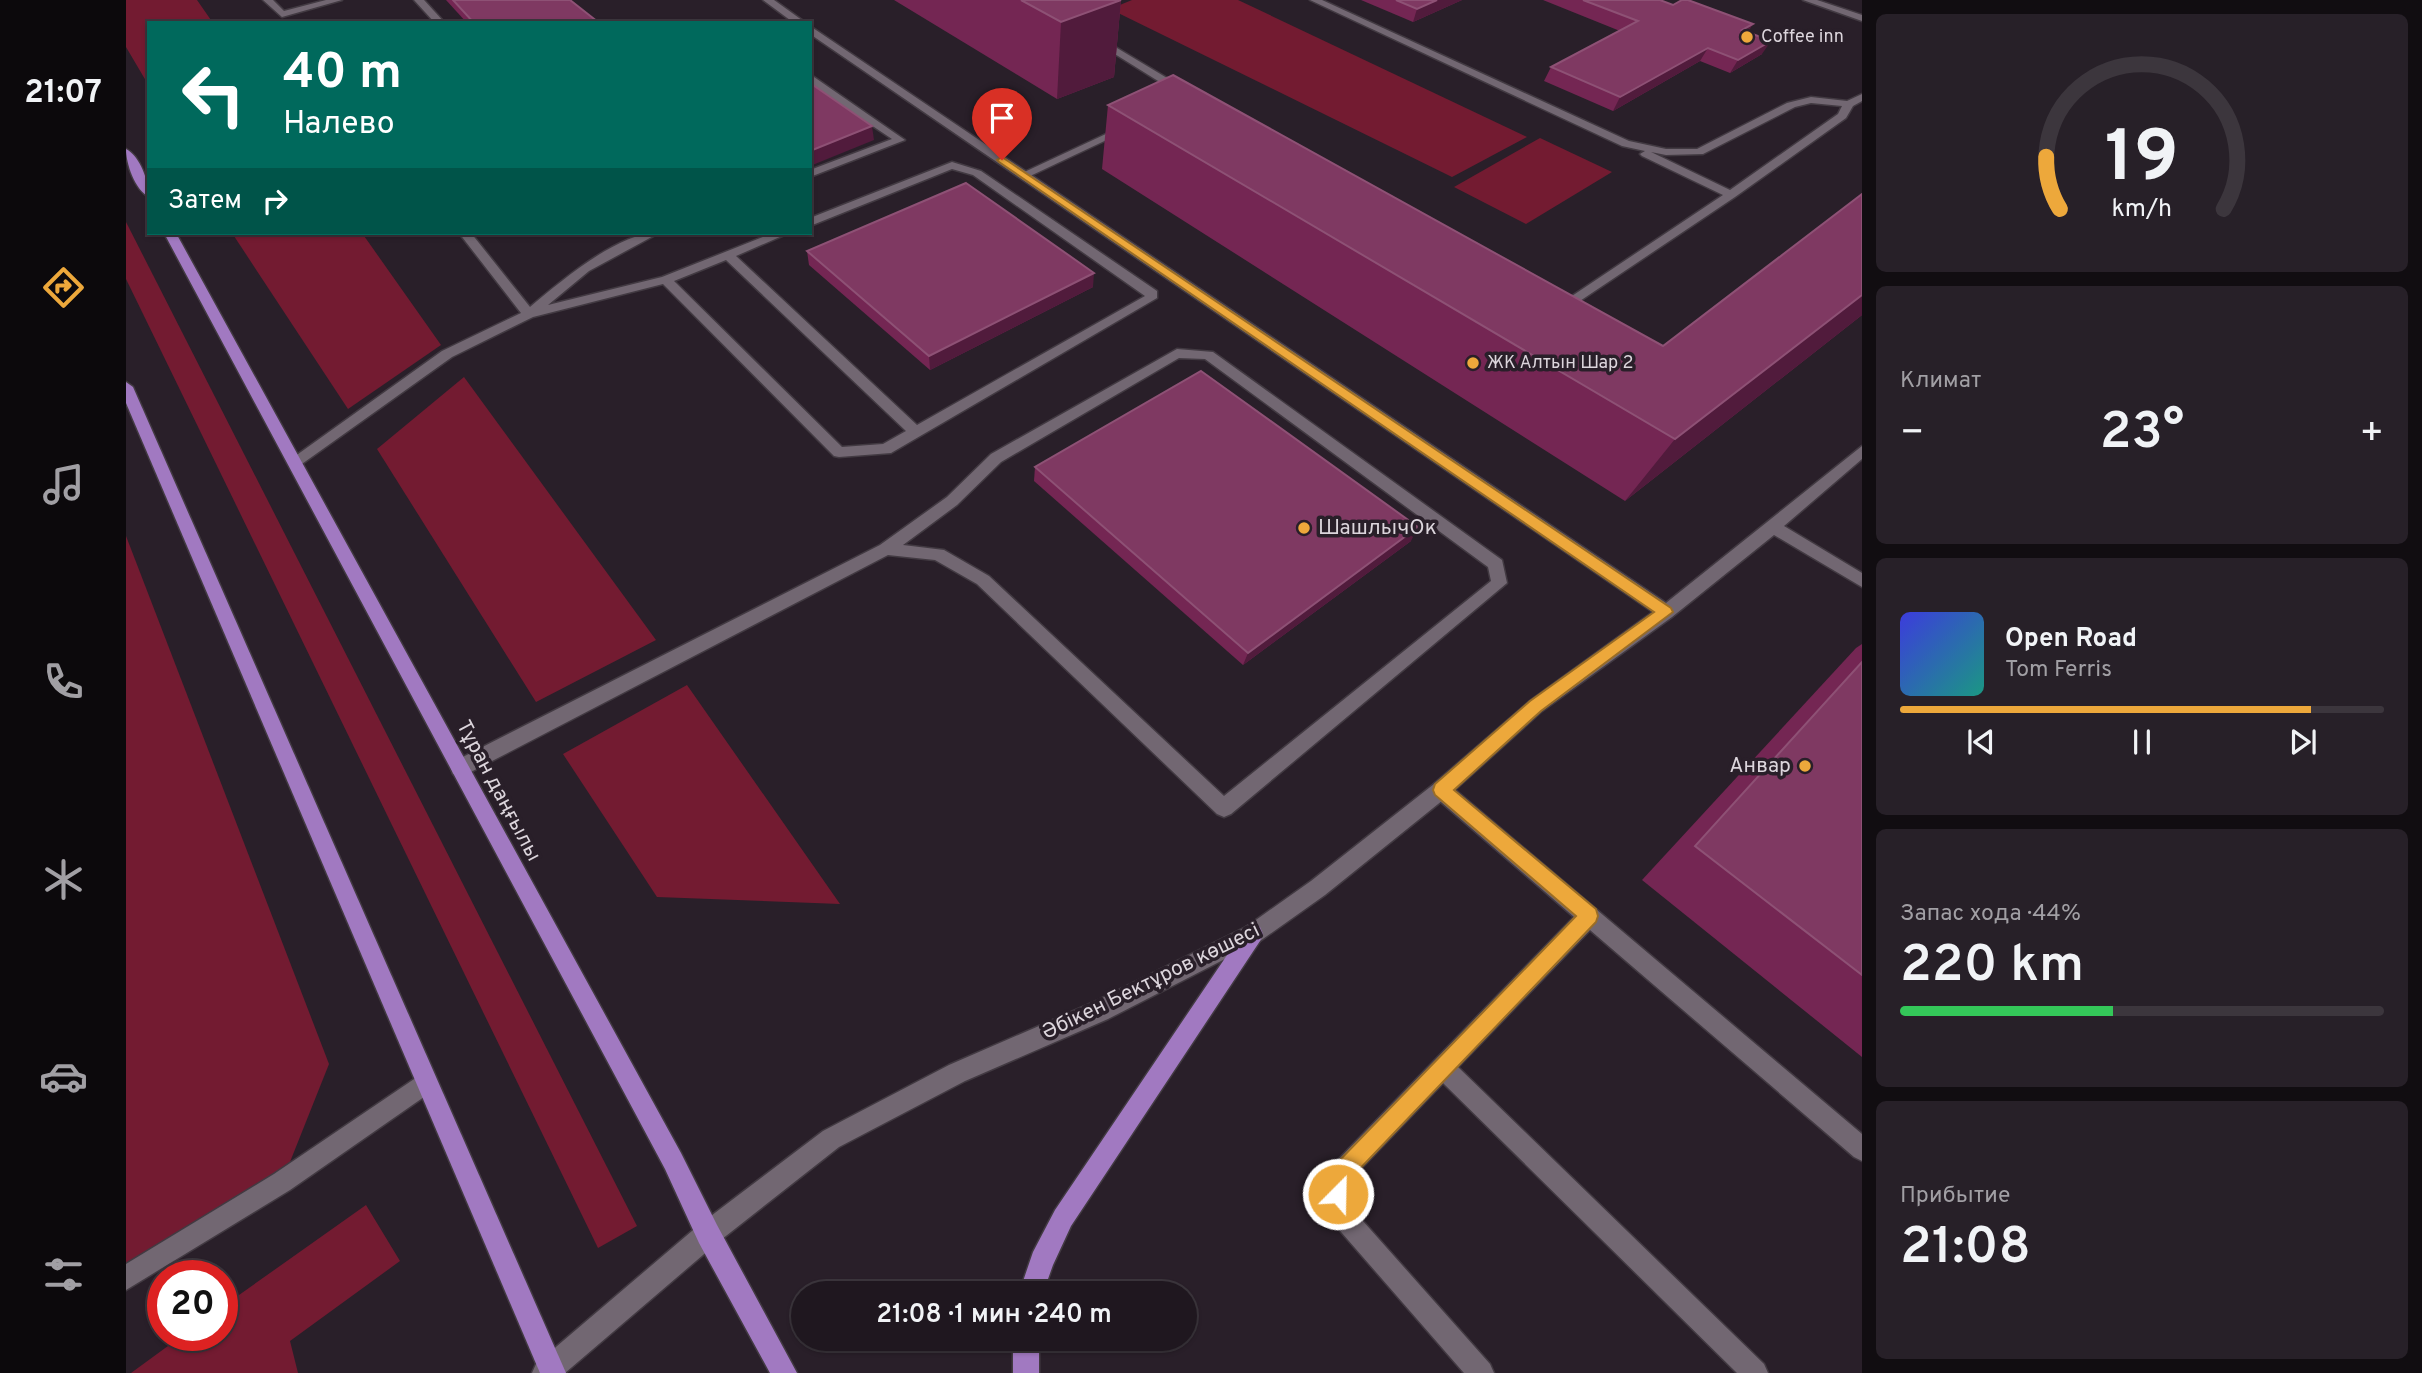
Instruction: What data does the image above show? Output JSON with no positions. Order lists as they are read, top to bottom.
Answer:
{
  "streets": {
    "main road": ["Тұран даңғылы"],
    "street": ["Әбікен Бектұров көшесі"]
  },
  "crossings": [
    ["Тұран даңғылы", "Әбікен Бектұров көшесі"]
  ],
  "places": [
    "Coffee inn",
    "ЖК Алтын Шар 2",
    "ШашлычОк",
    "Анвар"
  ],
  "page": {
    "tabs": "21:07",
    "turn": ["40 m", "Налево"],
    "then": "Затем",
    "tile": [
      "Климат",
      ["Запас хода · 44%", "220 km"],
      ["Прибытие", "21:08"]
    ],
    "heat": ["−", "23°", "+"],
    "song": ["Open Road", "Tom Ferris"],
    "limit": "20",
    "trip": "21:08 · 1 мин · 240 m",
    "gauge": ["19", "km/h"]
  }
}
